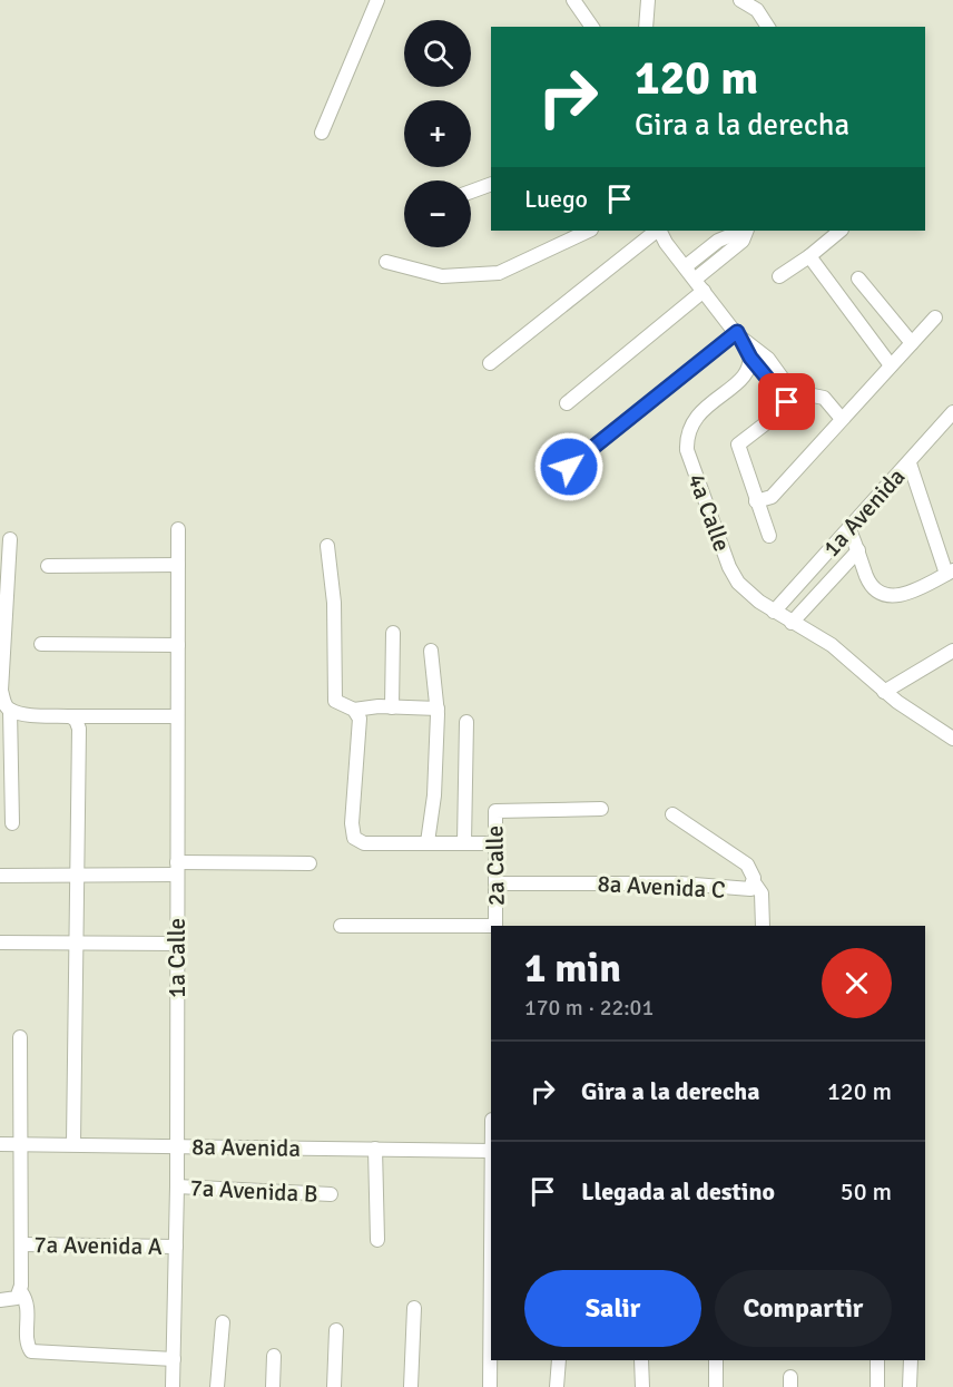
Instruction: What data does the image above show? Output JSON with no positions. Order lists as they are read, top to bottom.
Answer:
{
  "streets": {
    "street": [
      "4a Calle",
      "1a Avenida",
      "2a Calle",
      "8a Avenida C",
      "1a Calle",
      "8a Avenida",
      "7a Avenida B",
      "7a Avenida A"
    ]
  },
  "crossings": [
    ["4a Calle", "1a Avenida"],
    ["2a Calle", "8a Avenida C"],
    ["1a Calle", "8a Avenida"],
    ["1a Calle", "7a Avenida B"],
    ["1a Calle", "7a Avenida A"]
  ],
  "page": {
    "map_buttons": ["+", "−"],
    "turn": ["120 m", "Gira a la derecha"],
    "then": "Luego",
    "heading": ["1 min", "170 m · 22:01"],
    "list": [
      {
        "name": "Gira a la derecha",
        "value": "120 m"
      },
      {
        "name": "Llegada al destino",
        "value": "50 m"
      }
    ],
    "buttons": ["Salir", "Compartir"]
  }
}
